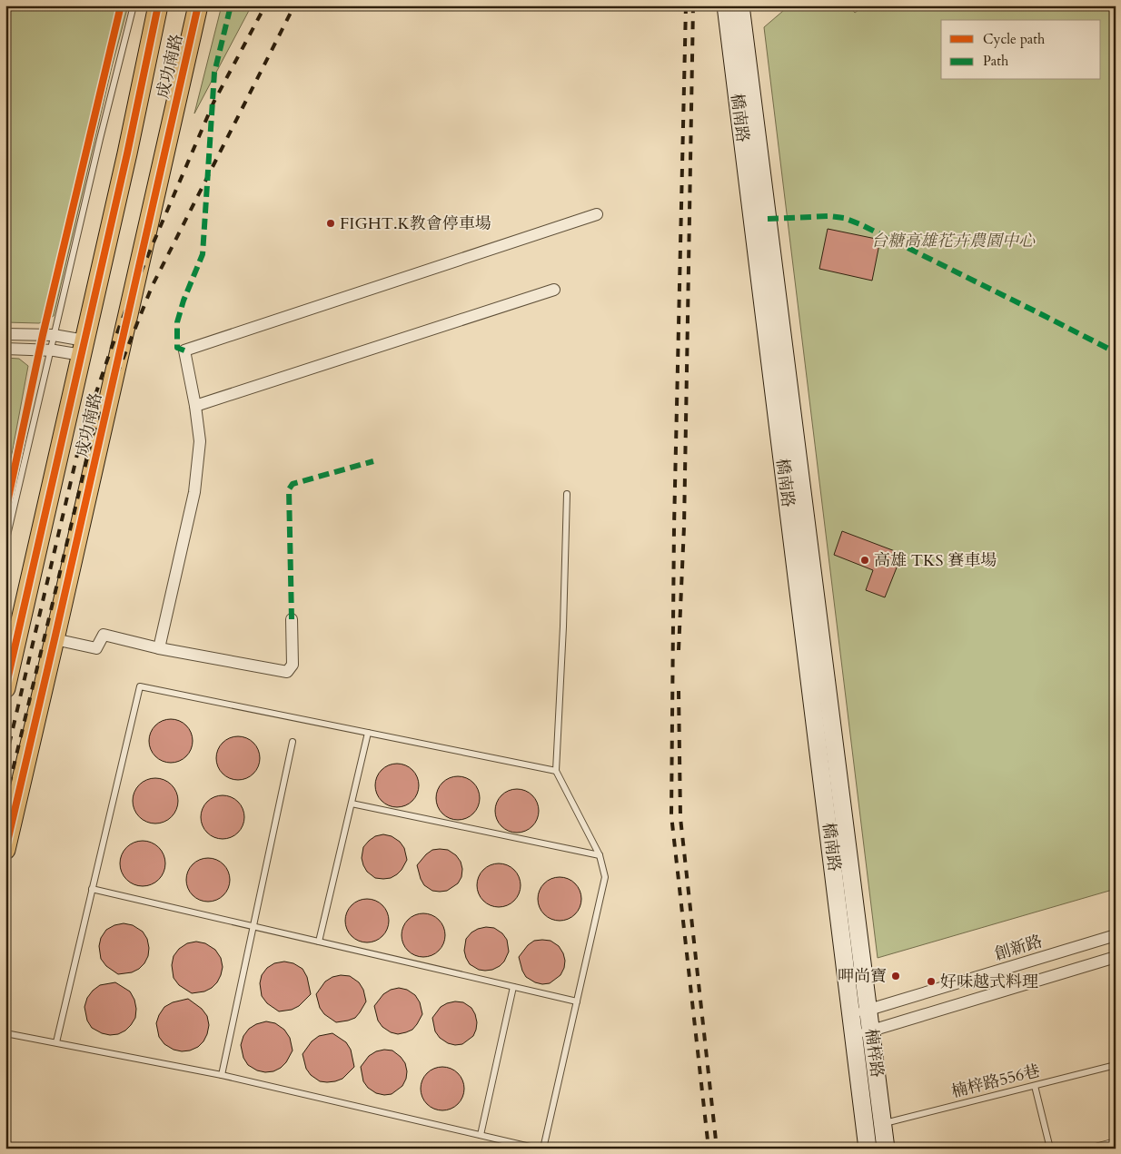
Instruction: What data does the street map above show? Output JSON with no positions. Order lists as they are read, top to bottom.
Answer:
{
  "streets": {
    "main road": ["成功南路"],
    "street": ["橋南路", "創新路", "楠梓路"],
    "lane": ["楠梓路556巷"]
  },
  "crossings": [
    ["橋南路", "楠梓路"],
    ["創新路", "楠梓路"],
    ["楠梓路", "楠梓路556巷"]
  ],
  "parks": ["台糖高雄花卉農園中心"],
  "places": [
    "FIGHT.K教會停車場",
    "高雄 TKS 賽車場",
    "呷尚寶",
    "好味越式料理"
  ],
  "legend": ["Cycle path", "Path"]
}
